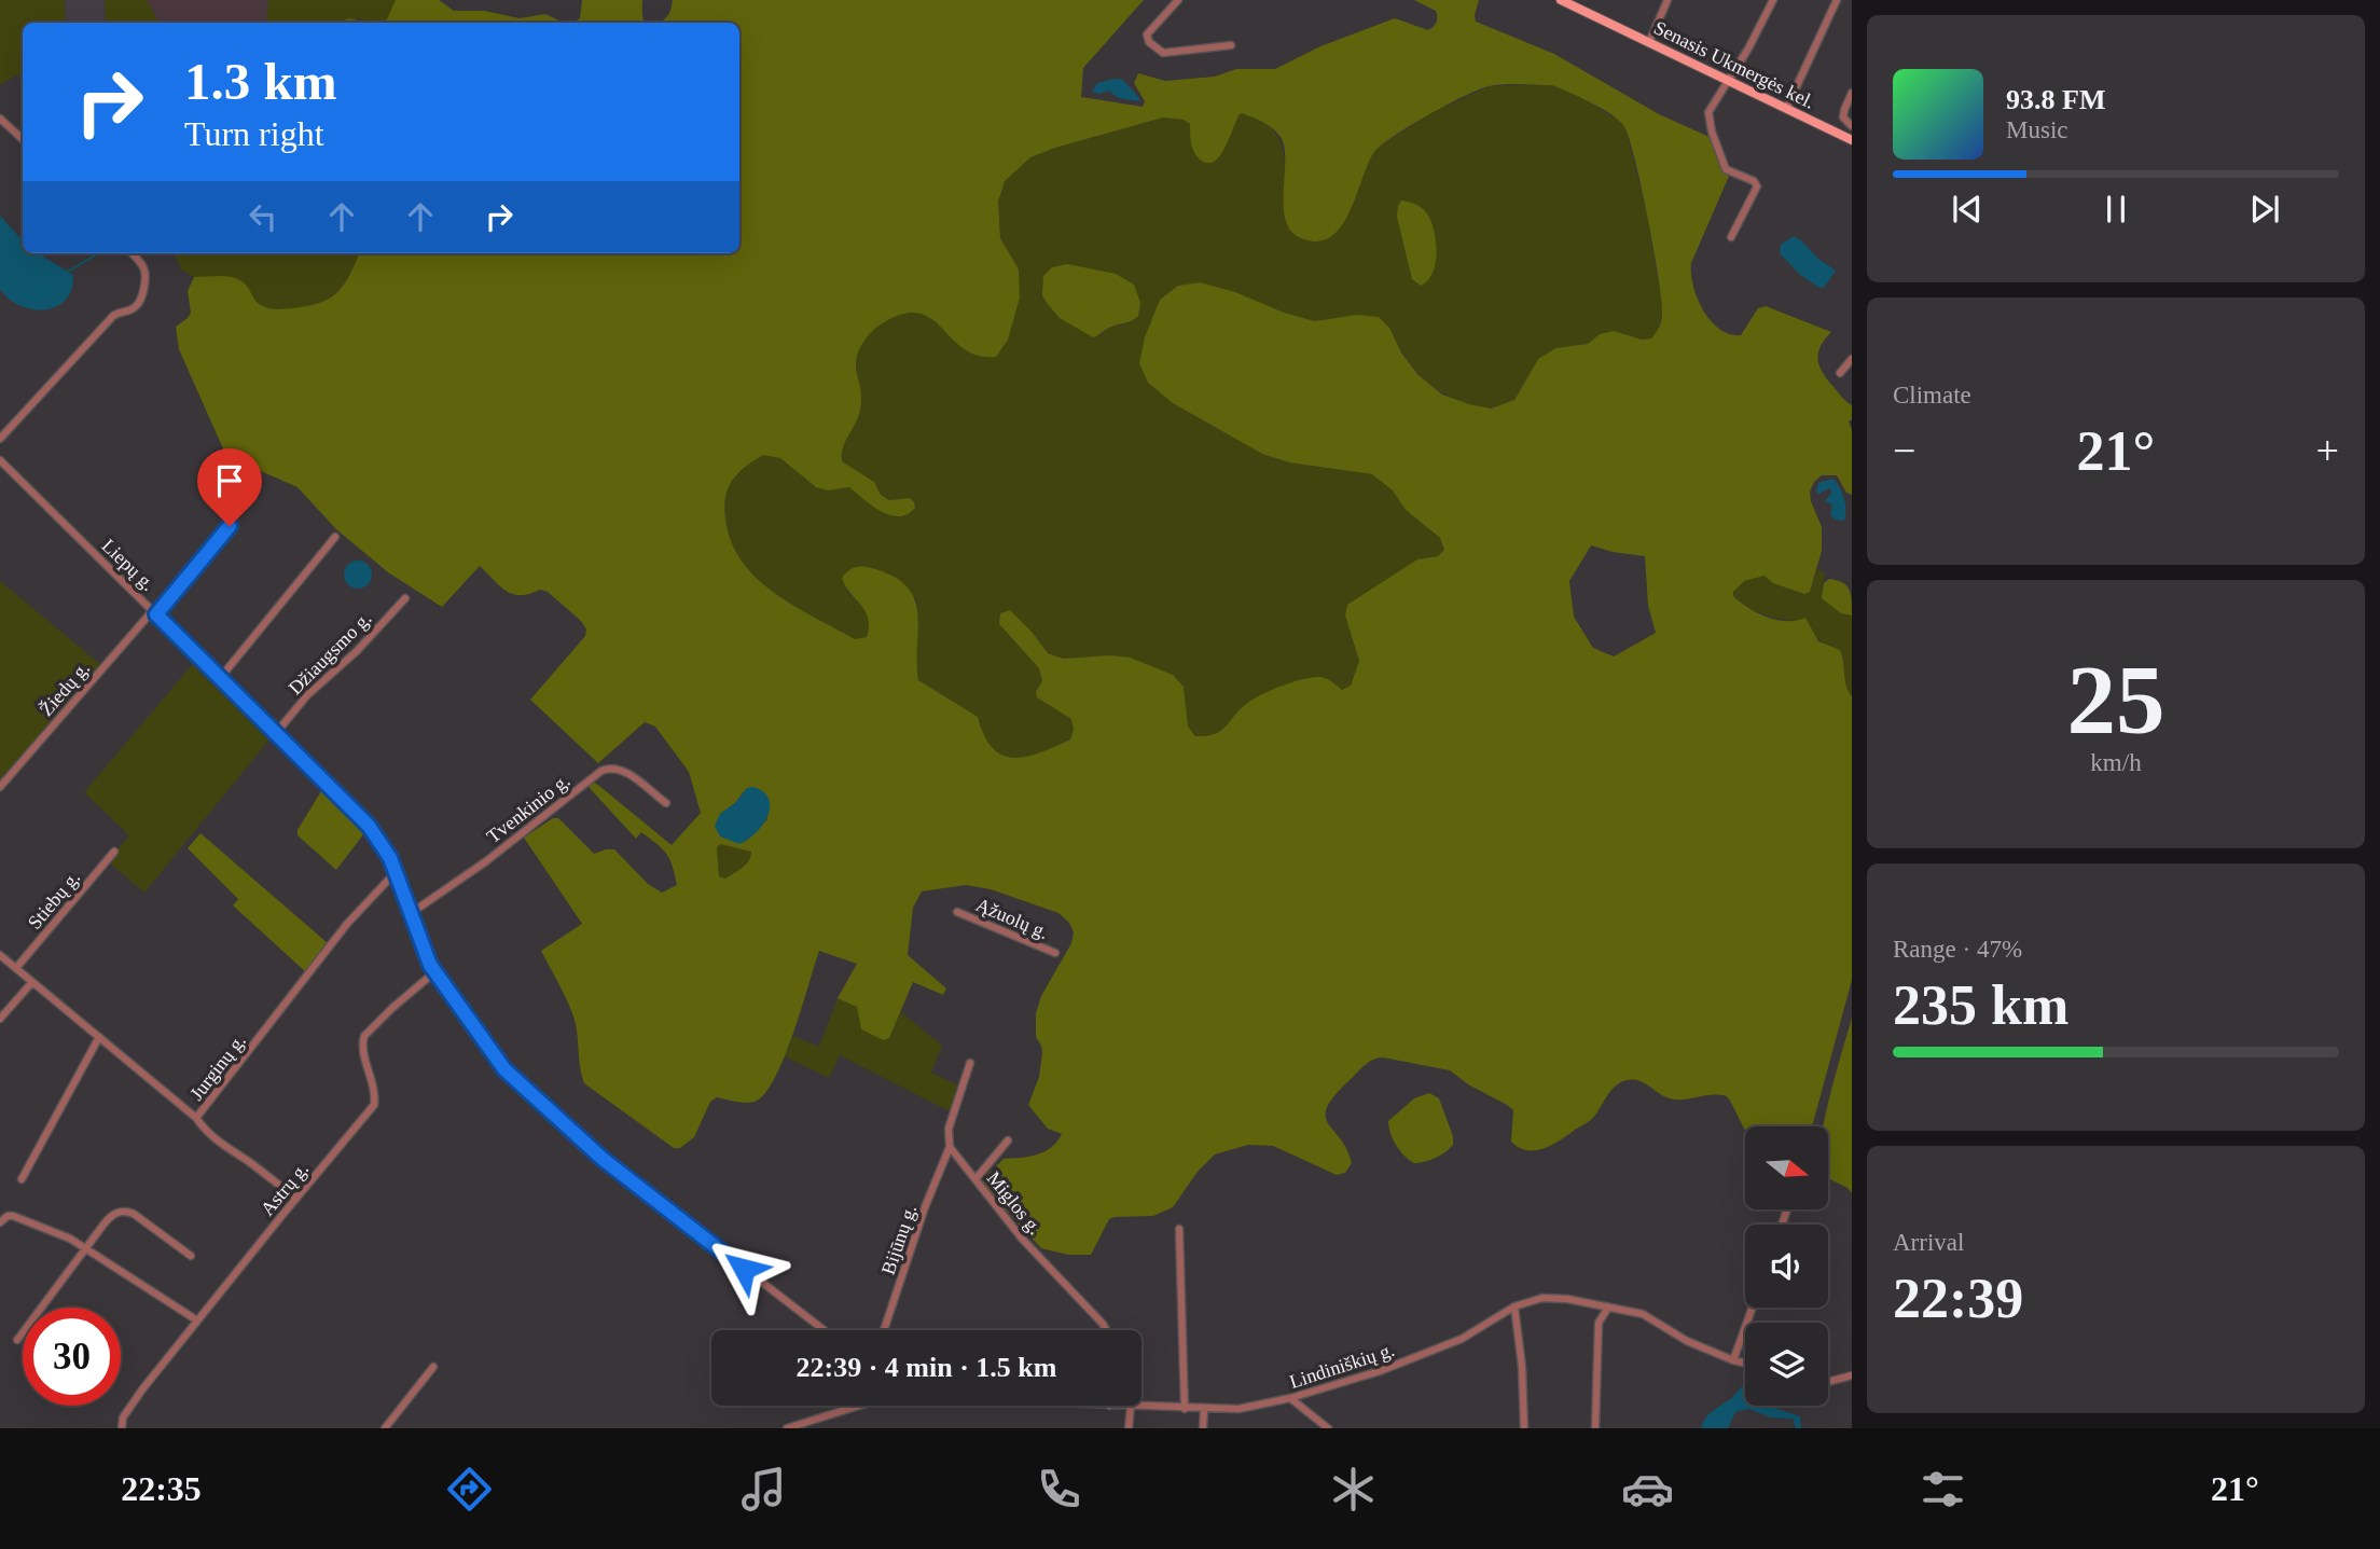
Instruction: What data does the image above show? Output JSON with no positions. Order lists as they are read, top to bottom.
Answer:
{
  "streets": {
    "main road": ["Senasis Ukmergės kel."],
    "street": [
      "Liepų g.",
      "Džiaugsmo g.",
      "Žiedų g.",
      "Tvenkinio g.",
      "Stiebų g.",
      "Ąžuolų g.",
      "Jurginų g.",
      "Astrų g.",
      "Miglos g.",
      "Bijūnų g.",
      "Lindiniškių g."
    ]
  },
  "crossings": [
    ["Liepų g.", "Džiaugsmo g."],
    ["Liepų g.", "Žiedų g."],
    ["Liepų g.", "Tvenkinio g."],
    ["Liepų g.", "Jurginų g."],
    ["Liepų g.", "Astrų g."],
    ["Stiebų g.", "Jurginų g."],
    ["Miglos g.", "Bijūnų g."]
  ],
  "north": "right",
  "page": {
    "turn": ["1.3 km", "Turn right"],
    "song": ["93.8 FM", "Music"],
    "tile": [
      "Climate",
      ["25", "km/h"],
      ["Range · 47%", "235 km"],
      ["Arrival", "22:39"]
    ],
    "heat": ["−", "21°", "+"],
    "limit": "30",
    "trip": "22:39 · 4 min · 1.5 km",
    "tabs": ["22:35", "21°"]
  }
}
